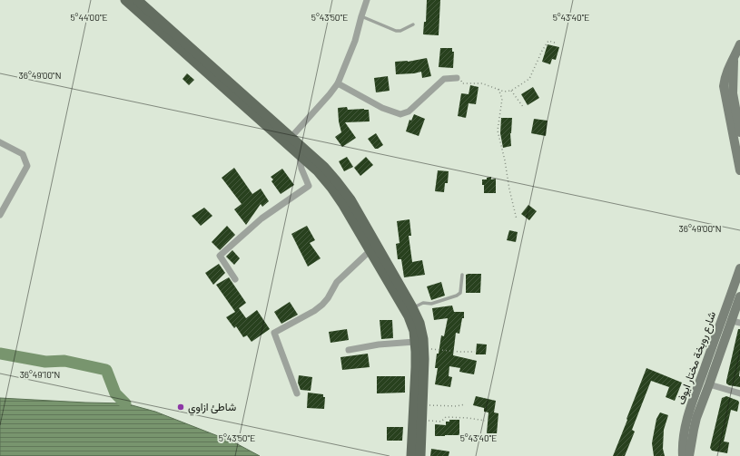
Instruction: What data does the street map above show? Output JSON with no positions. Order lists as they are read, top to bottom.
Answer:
{
  "streets": {
    "street": ["شارع روبخة مختار ايوف"]
  },
  "places": ["شاطئ ازاوي"],
  "coordinates": [
    "5°44'00\"E",
    "5°43'50\"E",
    "5°43'40\"E",
    "36°49'00\"N",
    "36°49'10\"N"
  ]
}
